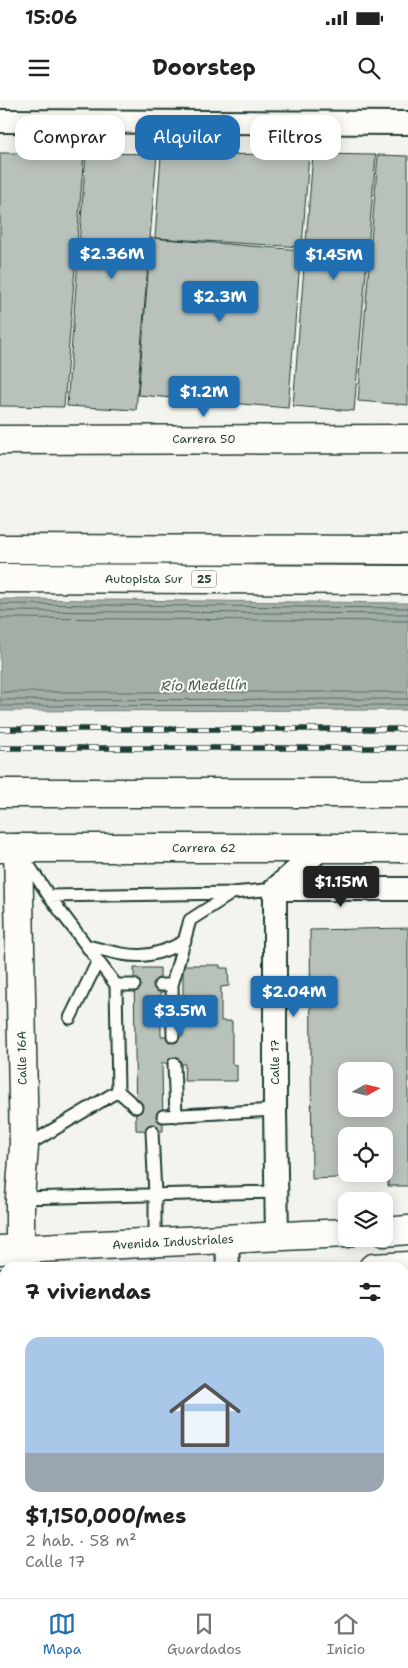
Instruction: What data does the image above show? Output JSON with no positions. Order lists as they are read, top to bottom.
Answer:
{
  "streets": {
    "main road": [
      "Carrera 50",
      "Autopista Sur",
      "25",
      "Carrera 62",
      "Calle 16A",
      "Avenida Industriales"
    ],
    "street": ["Calle 17"]
  },
  "crossings": [
    ["Carrera 62", "Calle 16A"],
    ["Calle 16A", "Avenida Industriales"],
    ["Calle 17", "Avenida Industriales"]
  ],
  "water": ["Río Medellín"],
  "north": "right",
  "page": {
    "status": "15:06",
    "header": "Doorstep",
    "chip": ["Comprar", "Alquilar", "Filtros"],
    "price": [
      "$2.36M",
      "$1.45M",
      "$2.3M",
      "$1.2M",
      "$1.15M",
      "$2.04M",
      "$3.5M"
    ],
    "heading": "7 viviendas",
    "list": [
      {
        "name": "$1,150,000/mes",
        "note": "2 hab. · 58 m² · Calle 17"
      }
    ],
    "tabs": ["Mapa", "Guardados", "Inicio"]
  }
}
